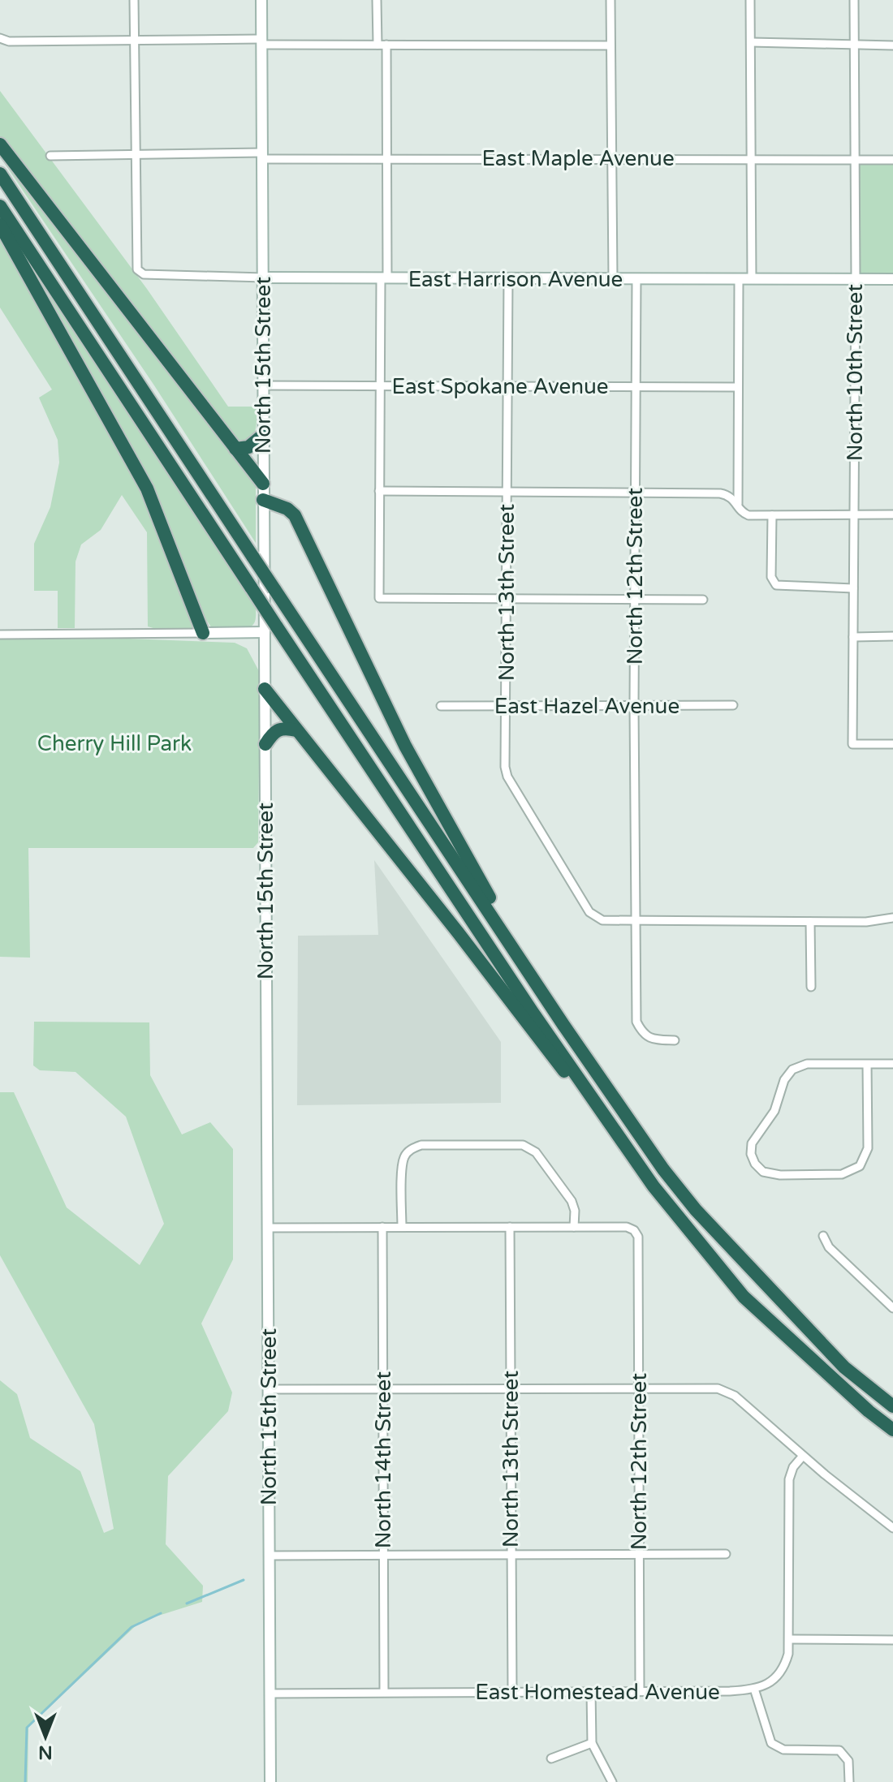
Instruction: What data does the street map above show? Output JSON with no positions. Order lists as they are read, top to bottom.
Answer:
{
  "streets": {
    "main road": ["East Harrison Avenue", "North 15th Street"],
    "street": [
      "East Maple Avenue",
      "North 10th Street",
      "East Spokane Avenue",
      "North 12th Street",
      "North 13th Street",
      "East Hazel Avenue",
      "North 14th Street",
      "East Homestead Avenue"
    ]
  },
  "crossings": [
    ["East Maple Avenue", "East Harrison Avenue"],
    ["East Maple Avenue", "North 15th Street"],
    ["East Maple Avenue", "North 10th Street"],
    ["East Harrison Avenue", "North 15th Street"],
    ["East Harrison Avenue", "North 10th Street"],
    ["East Harrison Avenue", "North 12th Street"],
    ["East Harrison Avenue", "North 13th Street"],
    ["North 15th Street", "East Spokane Avenue"],
    ["North 15th Street", "East Homestead Avenue"],
    ["East Spokane Avenue", "North 12th Street"],
    ["East Spokane Avenue", "North 13th Street"],
    ["North 12th Street", "North 13th Street"],
    ["North 12th Street", "East Hazel Avenue"],
    ["North 12th Street", "East Homestead Avenue"],
    ["North 13th Street", "East Hazel Avenue"],
    ["North 13th Street", "East Homestead Avenue"],
    ["North 14th Street", "East Homestead Avenue"]
  ],
  "parks": ["Cherry Hill Park"],
  "north": "bottom"
}
